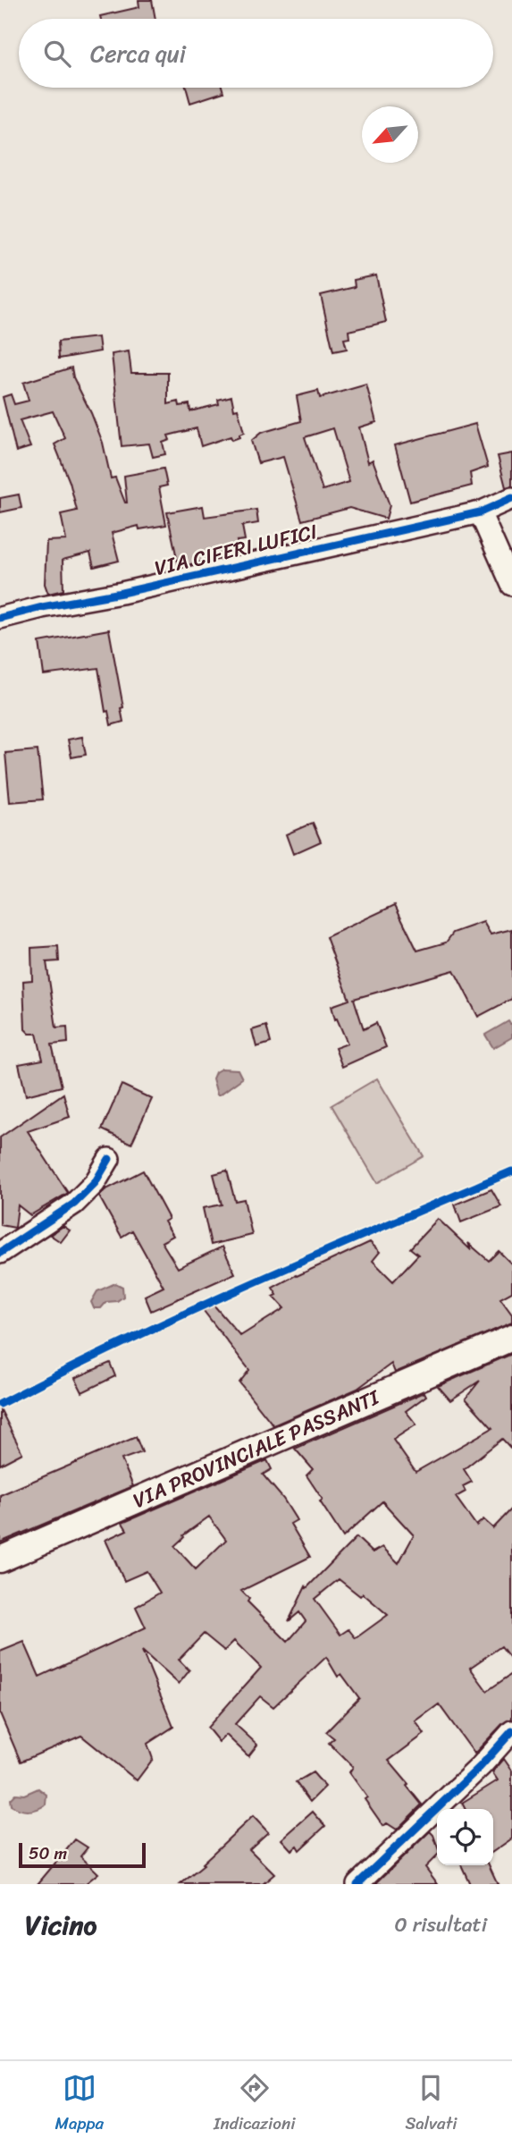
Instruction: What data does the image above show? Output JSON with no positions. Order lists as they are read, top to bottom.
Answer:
{
  "streets": {
    "main road": ["VIA PROVINCIALE PASSANTI"],
    "street": ["VIA CIFERI LUFICI"]
  },
  "scale_bar": "50 m",
  "north": "bottom left",
  "page": {
    "search": "Cerca qui",
    "scale": "50 m",
    "heading": ["Vicino", "0 risultati"],
    "nav": ["Mappa", "Indicazioni", "Salvati"]
  }
}
